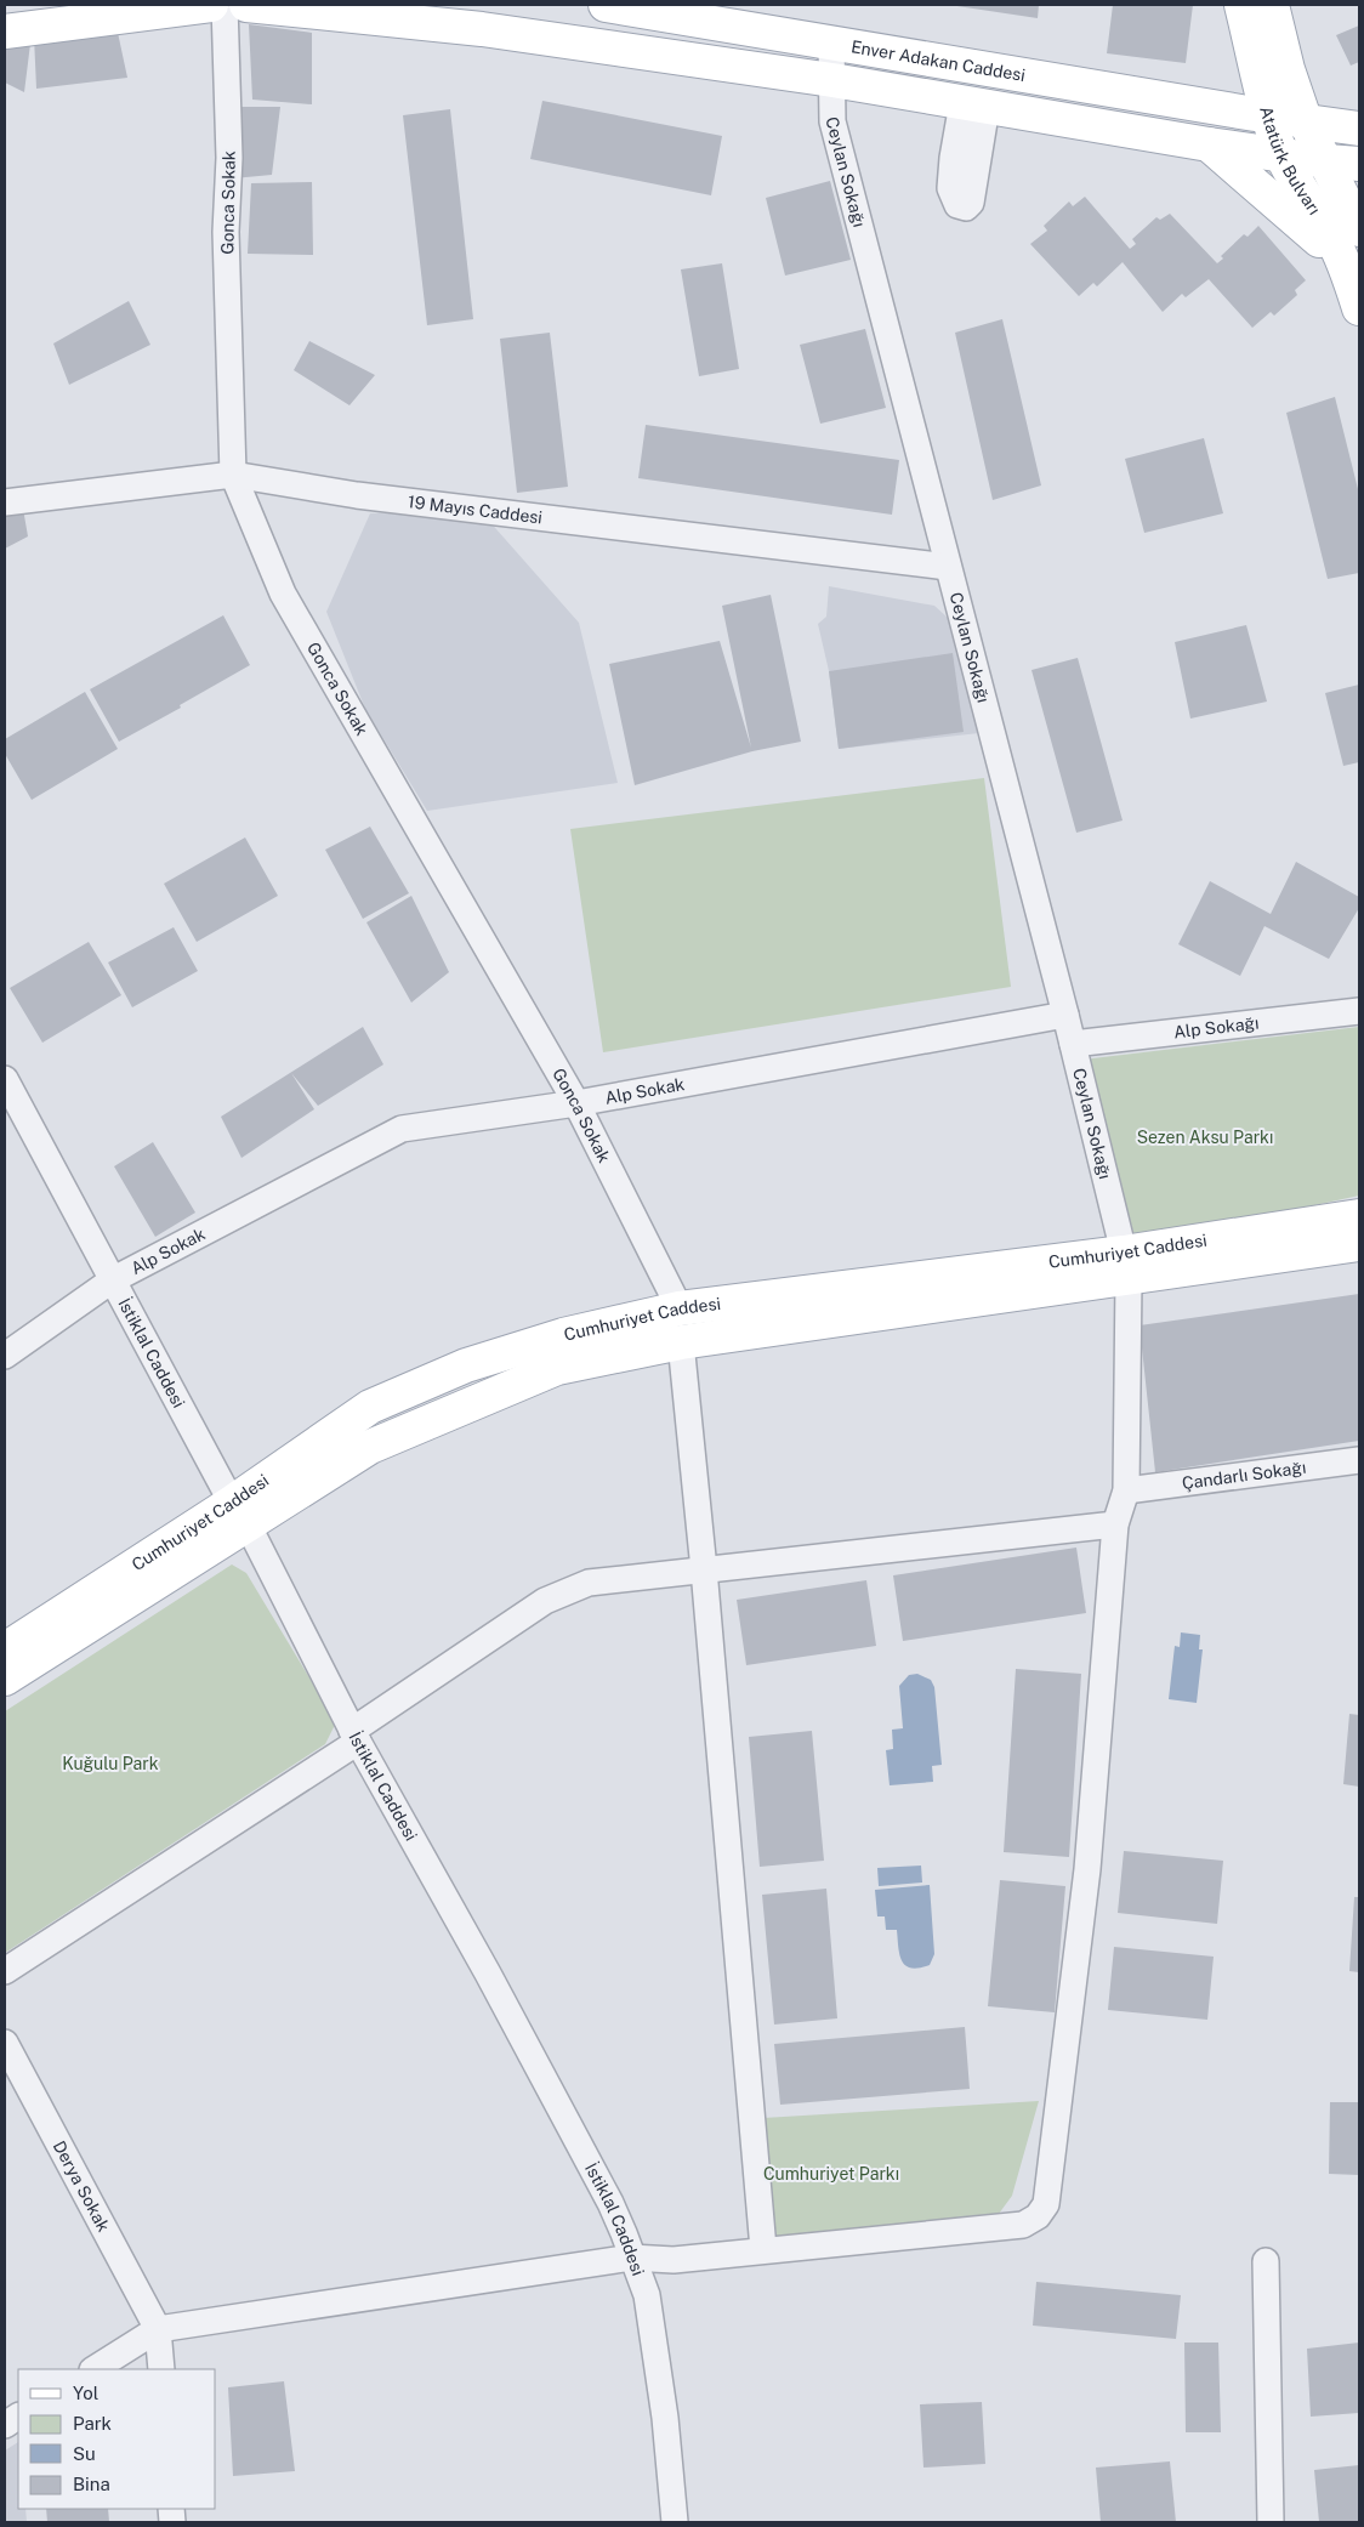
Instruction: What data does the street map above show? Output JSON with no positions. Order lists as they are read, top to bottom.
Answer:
{
  "streets": {
    "main road": ["Enver Adakan Caddesi", "Atatürk Bulvarı", "Cumhuriyet Caddesi"],
    "street": [
      "Ceylan Sokağı",
      "Gonca Sokak",
      "19 Mayıs Caddesi",
      "Alp Sokağı",
      "Alp Sokak",
      "İstiklal Caddesi",
      "Çandarlı Sokağı",
      "Derya Sokak"
    ]
  },
  "crossings": [
    ["Enver Adakan Caddesi", "Atatürk Bulvarı"],
    ["Enver Adakan Caddesi", "Ceylan Sokağı"],
    ["Ceylan Sokağı", "19 Mayıs Caddesi"],
    ["Ceylan Sokağı", "Alp Sokağı"],
    ["Ceylan Sokağı", "Alp Sokak"],
    ["Ceylan Sokağı", "Cumhuriyet Caddesi"],
    ["Ceylan Sokağı", "İstiklal Caddesi"],
    ["Ceylan Sokağı", "Çandarlı Sokağı"],
    ["Ceylan Sokağı", "Derya Sokak"],
    ["Gonca Sokak", "19 Mayıs Caddesi"],
    ["Gonca Sokak", "Alp Sokak"],
    ["Gonca Sokak", "Cumhuriyet Caddesi"],
    ["Alp Sokak", "İstiklal Caddesi"],
    ["Cumhuriyet Caddesi", "İstiklal Caddesi"]
  ],
  "parks": ["Sezen Aksu Parkı", "Kuğulu Park", "Cumhuriyet Parkı"],
  "legend": [
    "Yol",
    "Park",
    "Su",
    "Bina"
  ]
}
